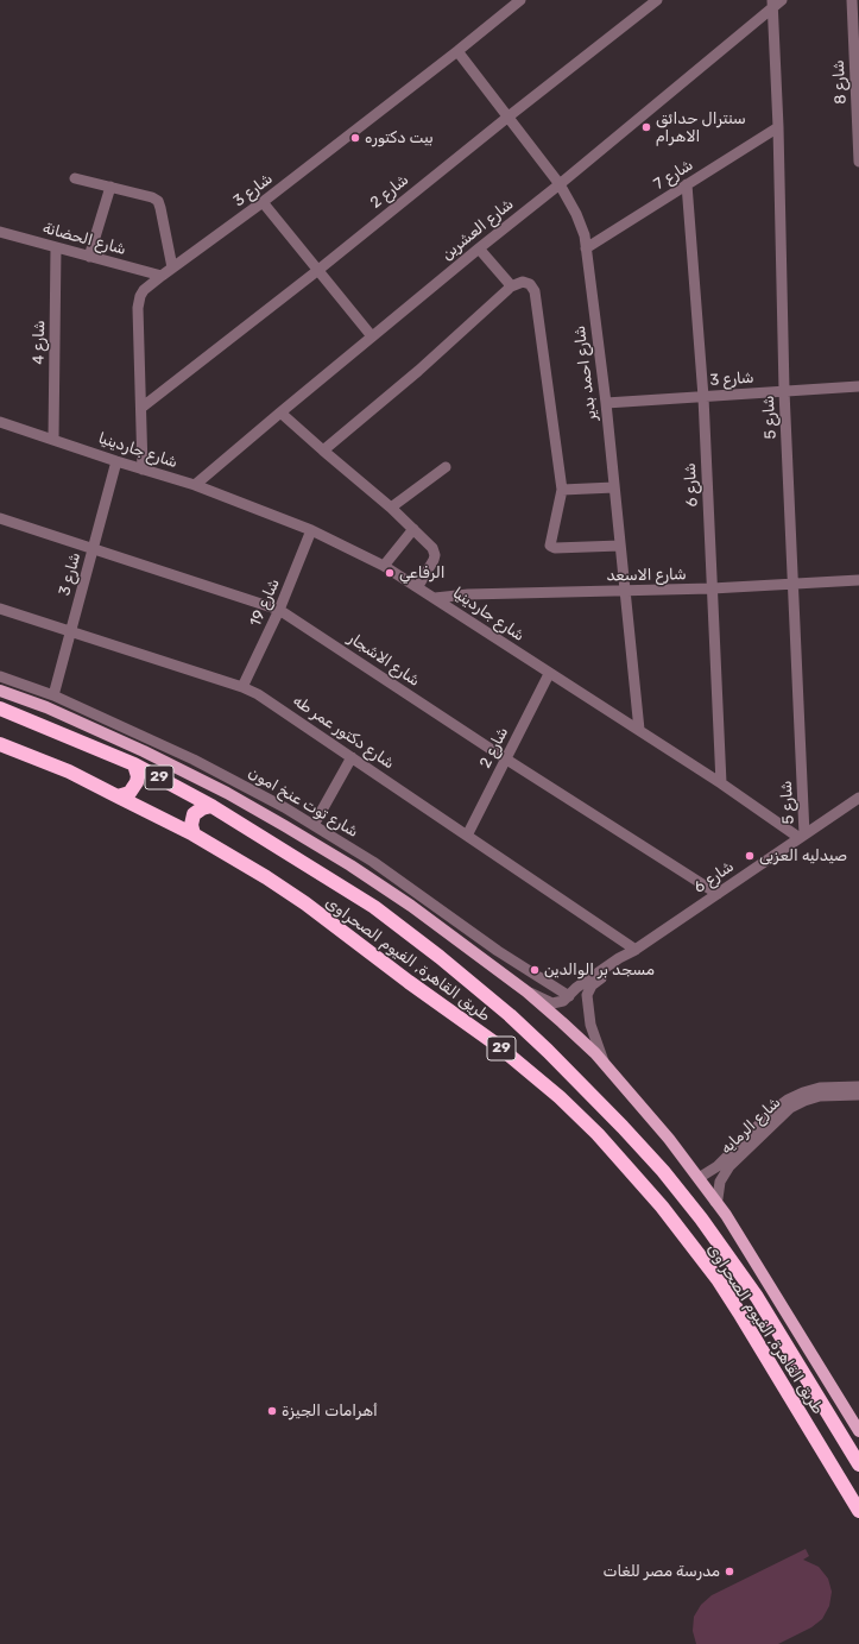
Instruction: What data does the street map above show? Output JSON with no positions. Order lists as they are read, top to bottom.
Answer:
{
  "streets": {
    "highway": ["29", "طريق القاهرة, الفيوم الصحراوى"],
    "street": [
      "شارع 8",
      "شارع 7",
      "شارع 3",
      "شارع 2",
      "شارع العشرين",
      "شارع الحضانة",
      "شارع 4",
      "شارع احمد بدير",
      "شارع 5",
      "شارع جاردينيا",
      "شارع 6",
      "شارع الاسعد",
      "شارع 19",
      "شارع الاشجار",
      "شارع دكتور عمر طه",
      "شارع توت عنخ امون",
      "شارع الرمايه"
    ]
  },
  "crossings": [
    ["شارع 7", "شارع احمد بدير"],
    ["شارع 7", "شارع 5"],
    ["شارع 7", "شارع 6"],
    ["شارع 3", "شارع 2"],
    ["شارع 3", "شارع الحضانة"],
    ["شارع 3", "شارع احمد بدير"],
    ["شارع 3", "شارع 5"],
    ["شارع 3", "شارع جاردينيا"],
    ["شارع 3", "شارع 6"],
    ["شارع 3", "شارع الاشجار"],
    ["شارع 3", "شارع دكتور عمر طه"],
    ["شارع 3", "شارع توت عنخ امون"],
    ["شارع 2", "شارع احمد بدير"],
    ["شارع 2", "شارع جاردينيا"],
    ["شارع 2", "شارع الاشجار"],
    ["شارع 2", "شارع دكتور عمر طه"],
    ["شارع العشرين", "شارع احمد بدير"],
    ["شارع العشرين", "شارع 5"],
    ["شارع العشرين", "شارع جاردينيا"],
    ["شارع الحضانة", "شارع 4"],
    ["شارع 4", "شارع جاردينيا"],
    ["شارع احمد بدير", "شارع جاردينيا"],
    ["شارع احمد بدير", "شارع الاسعد"],
    ["شارع 5", "شارع جاردينيا"],
    ["شارع 5", "شارع 6"],
    ["شارع 5", "شارع الاسعد"],
    ["شارع جاردينيا", "شارع 6"],
    ["شارع جاردينيا", "شارع الاسعد"],
    ["شارع جاردينيا", "شارع 19"],
    ["شارع 6", "شارع الاسعد"],
    ["شارع 6", "شارع الاشجار"],
    ["شارع 6", "شارع دكتور عمر طه"],
    ["شارع 6", "شارع توت عنخ امون"],
    ["شارع 19", "شارع الاشجار"],
    ["شارع 19", "شارع دكتور عمر طه"]
  ],
  "places": [
    "سنترال حدائق الاهرام",
    "بيت دكتوره",
    "الرفاعي",
    "صيدليه العزبى",
    "مسجد بر الوالدين",
    "أهرامات الجيزة",
    "مدرسة مصر للغات"
  ]
}
